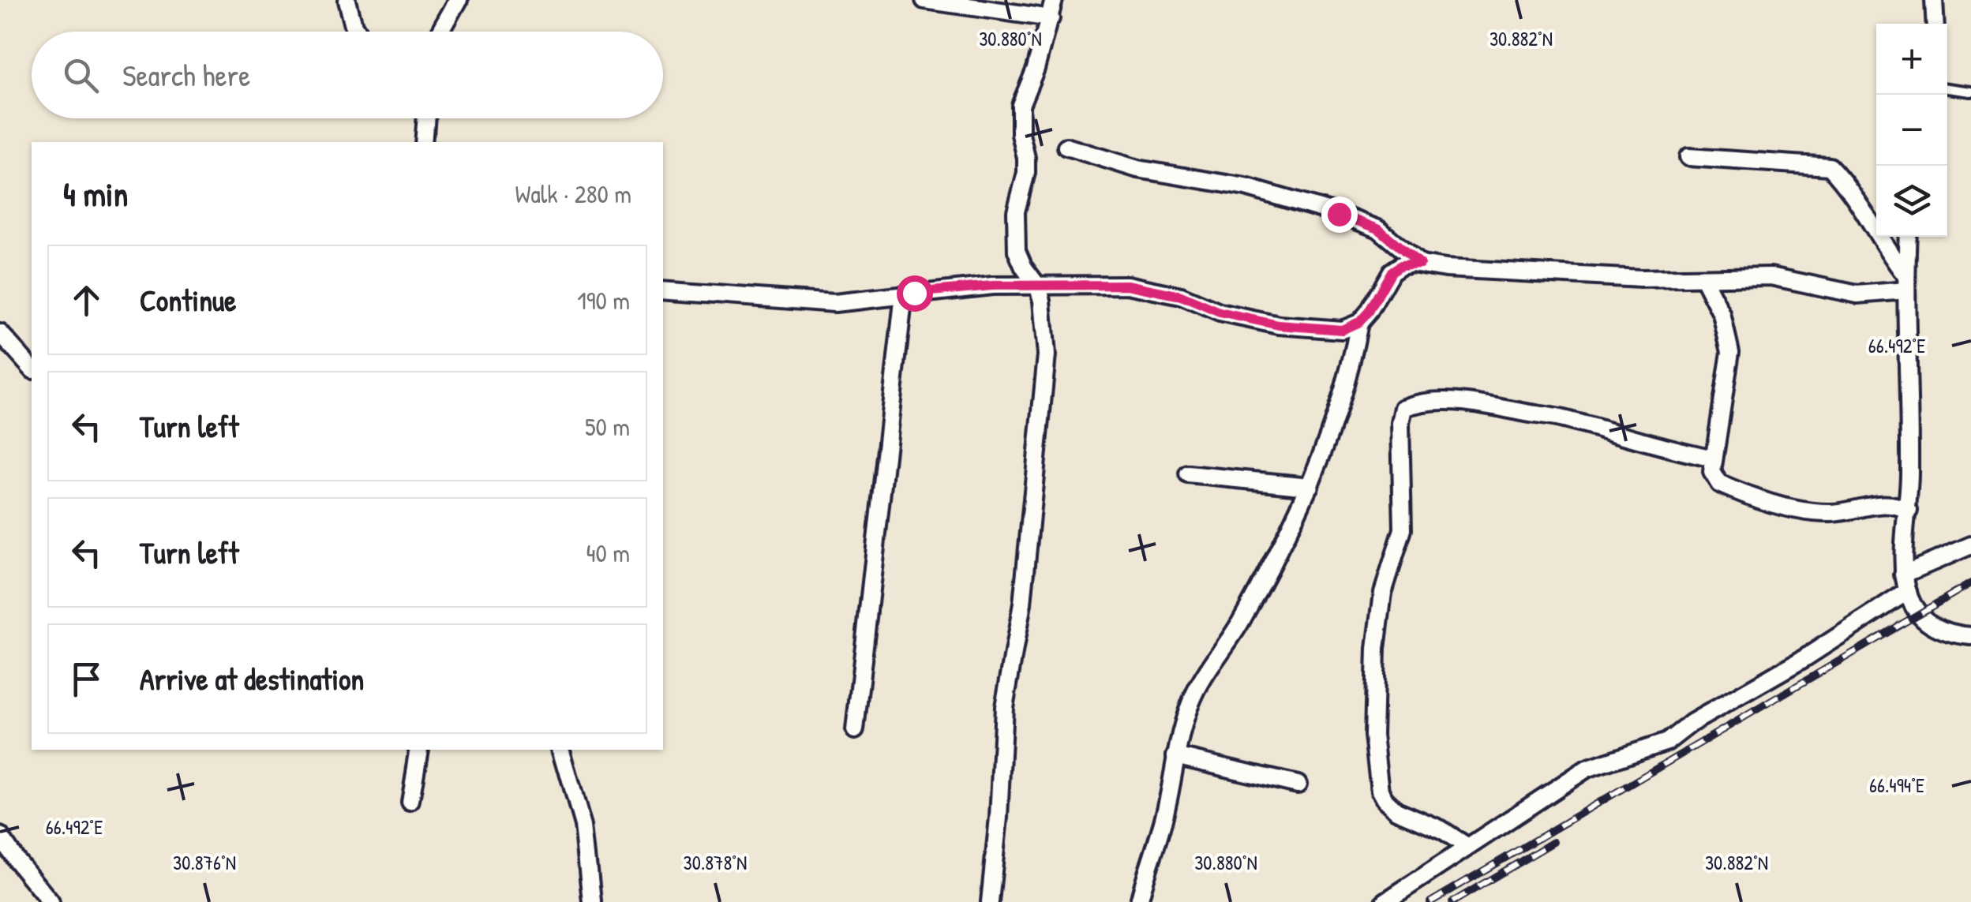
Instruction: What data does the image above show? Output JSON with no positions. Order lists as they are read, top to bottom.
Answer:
{
  "page": {
    "map_buttons": ["+", "−"],
    "search": "Search here",
    "heading": ["4 min", "Walk · 280 m"],
    "list": [
      ["Continue", "190 m"],
      ["Turn left", "50 m"],
      ["Turn left", "40 m"],
      "Arrive at destination"
    ]
  },
  "coordinates": [
    "30.880°N",
    "30.882°N",
    "66.492°E",
    "66.494°E",
    "30.876°N",
    "30.878°N"
  ]
}
